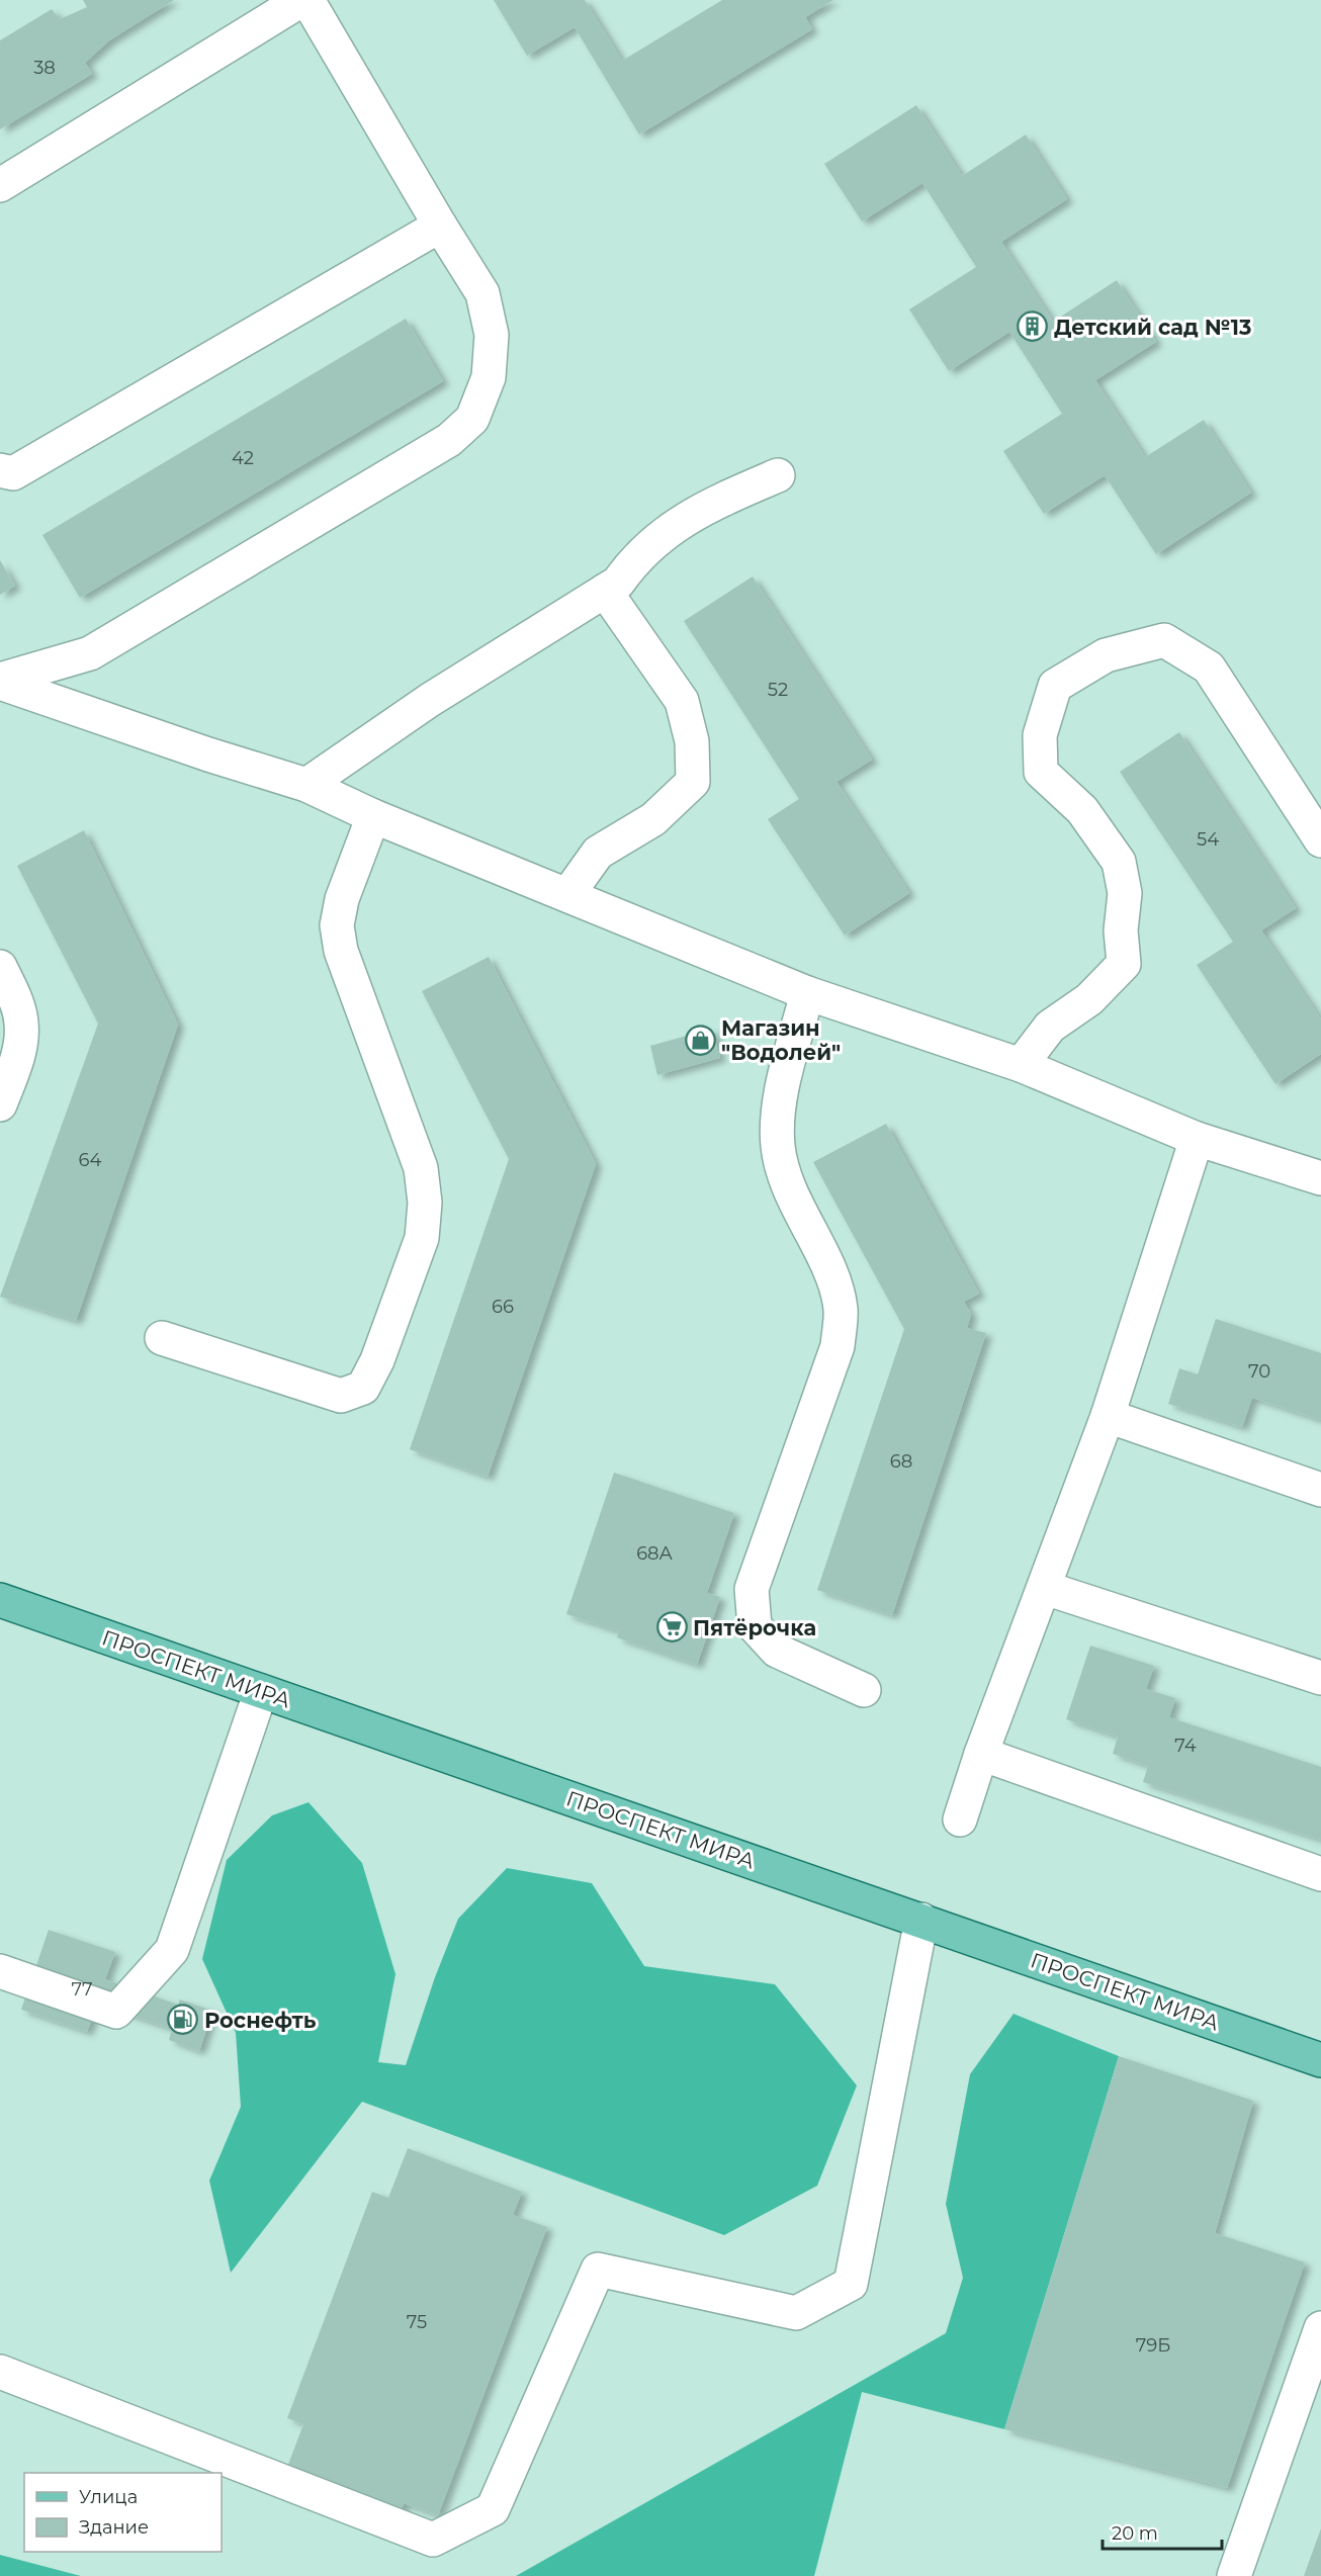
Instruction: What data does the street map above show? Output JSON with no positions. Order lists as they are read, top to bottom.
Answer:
{
  "streets": {
    "main road": ["ПРОСПЕКТ МИРА"]
  },
  "places": {
    "building": ["Детский сад №13"],
    "shop": ["Магазин \"Водолей\""],
    "supermarket": ["Пятёрочка"],
    "fuel station": ["Роснефть"]
  },
  "house_numbers": [
    "38",
    "42",
    "52",
    "54",
    "64",
    "66",
    "70",
    "68",
    "68А",
    "74",
    "77",
    "75",
    "79Б"
  ],
  "legend": ["Улица", "Здание"],
  "scale_bar": "20 m"
}
